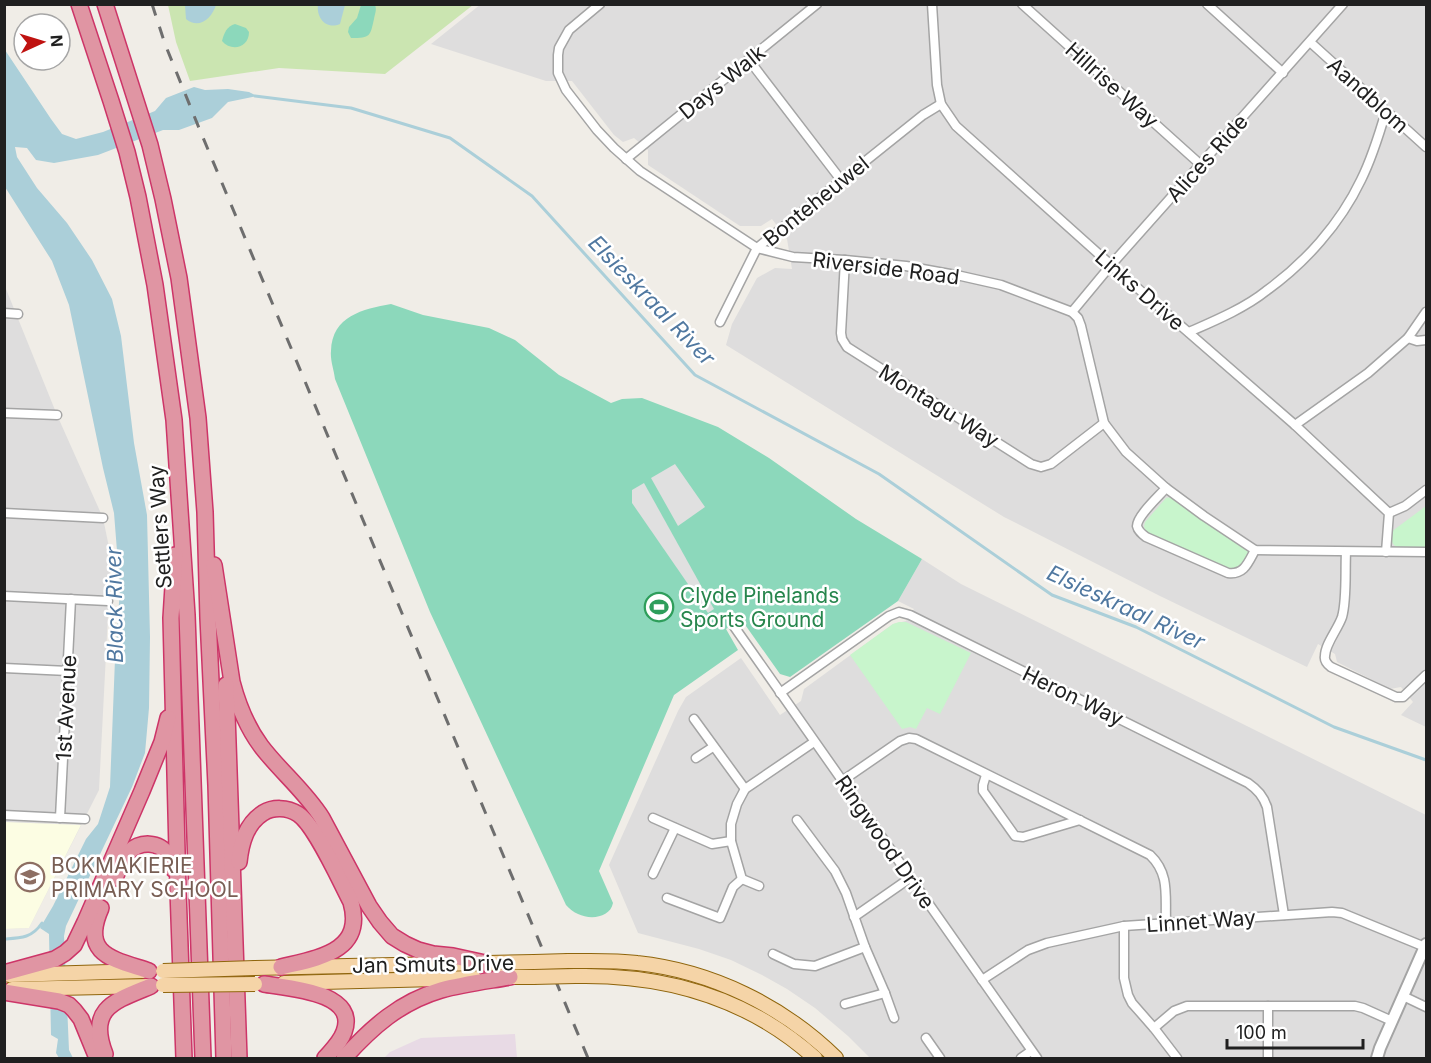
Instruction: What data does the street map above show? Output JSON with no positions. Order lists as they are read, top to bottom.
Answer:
{
  "streets": {
    "highway": ["Settlers Way"],
    "main road": ["Jan Smuts Drive"],
    "street": [
      "Days Walk",
      "Hillrise Way",
      "Aandblom",
      "Alices Ride",
      "Bonteheuwel",
      "Riverside Road",
      "Links Drive",
      "Montagu Way",
      "Heron Way",
      "1st Avenue",
      "Ringwood Drive",
      "Linnet Way"
    ]
  },
  "crossings": [
    ["Days Walk", "Riverside Road"],
    ["Hillrise Way", "Alices Ride"],
    ["Aandblom", "Alices Ride"],
    ["Alices Ride", "Riverside Road"],
    ["Alices Ride", "Links Drive"],
    ["Bonteheuwel", "Riverside Road"],
    ["Bonteheuwel", "Links Drive"],
    ["Riverside Road", "Montagu Way"],
    ["Heron Way", "Ringwood Drive"],
    ["Heron Way", "Linnet Way"],
    ["Ringwood Drive", "Linnet Way"]
  ],
  "water": ["Elsieskraal River", "Black River"],
  "places": {
    "sports": ["Clyde Pinelands Sports Ground"],
    "school or university": ["BOKMAKIERIE PRIMARY SCHOOL"]
  },
  "scale_bar": "100 m",
  "north": "right"
}
